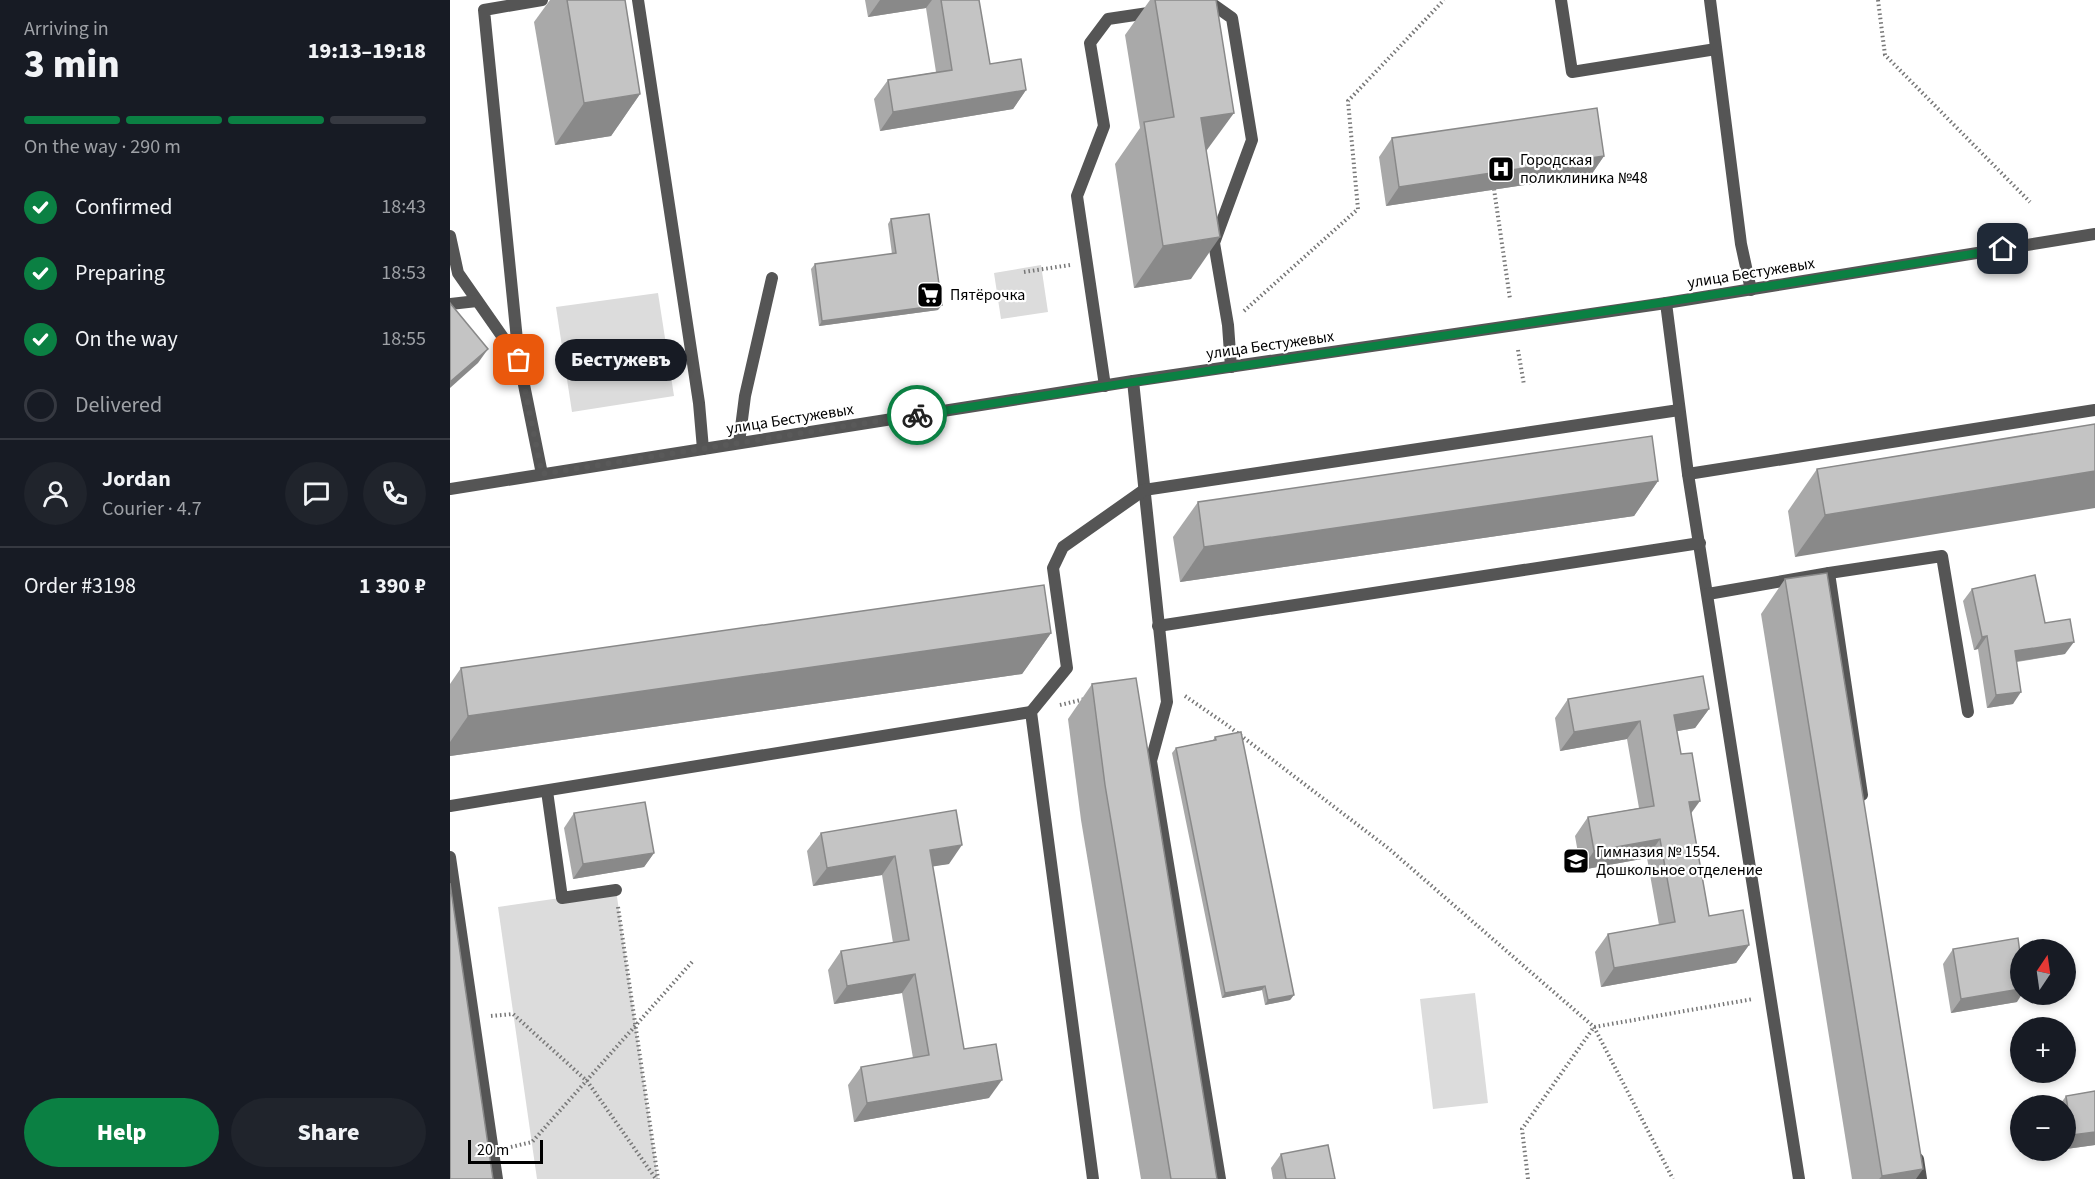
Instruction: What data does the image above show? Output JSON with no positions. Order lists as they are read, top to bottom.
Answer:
{
  "streets": {
    "street": ["улица Бестужевых"]
  },
  "places": {
    "hospital": ["Городская поликлиника №48"],
    "supermarket": ["Пятёрочка"],
    "other": ["Бестужевъ"],
    "school or university": ["Гимназия № 1554. Дошкольное отделение"]
  },
  "scale_bar": "20 m",
  "north": "top",
  "page": {
    "heading": ["3 min", "Arriving in", "19:13–19:18"],
    "panel": [
      "Jordan",
      "Courier · 4.7",
      "Order #3198",
      "1 390 ₽"
    ],
    "bar": "On the way · 290 m",
    "list": [
      ["Confirmed", "18:43"],
      ["Preparing", "18:53"],
      ["On the way", "18:55"],
      "Delivered"
    ],
    "bubble": "Бестужевъ",
    "map_buttons": ["+", "−"],
    "buttons": ["Help", "Share"],
    "scale": "20 m"
  }
}
